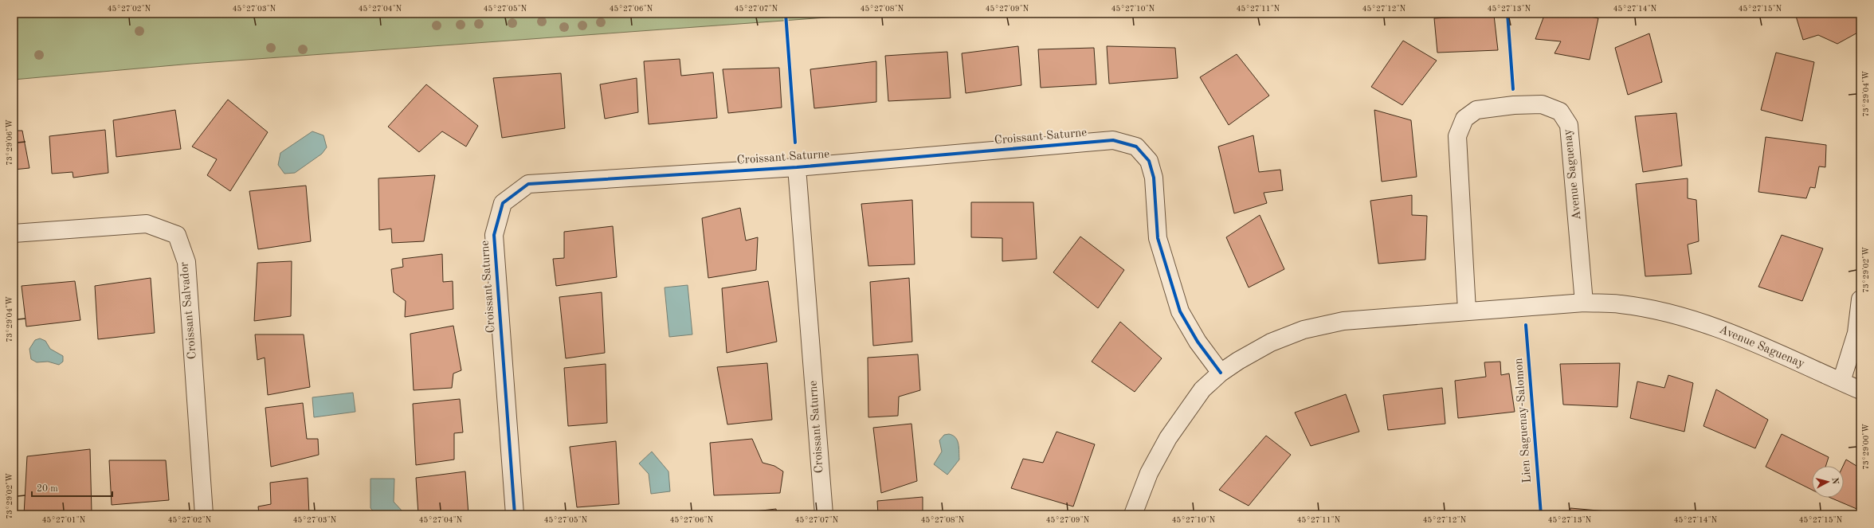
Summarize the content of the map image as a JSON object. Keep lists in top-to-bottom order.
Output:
{
  "streets": {
    "street": ["Croissant Saturne", "Avenue Saguenay", "Croissant Salvador"],
    "cycle path": ["Lien Saguenay-Salomon"]
  },
  "crossings": [
    ["Croissant Saturne", "Avenue Saguenay"]
  ],
  "scale_bar": "20 m",
  "north": "right",
  "coordinates": [
    "45°27'02\"N",
    "45°27'03\"N",
    "45°27'04\"N",
    "45°27'05\"N",
    "45°27'06\"N",
    "45°27'07\"N",
    "45°27'08\"N",
    "45°27'09\"N",
    "45°27'10\"N",
    "45°27'11\"N",
    "45°27'12\"N",
    "45°27'13\"N",
    "45°27'14\"N",
    "45°27'15\"N",
    "73°29'04\"W",
    "73°29'06\"W",
    "73°29'02\"W",
    "73°29'00\"W",
    "45°27'01\"N"
  ]
}
